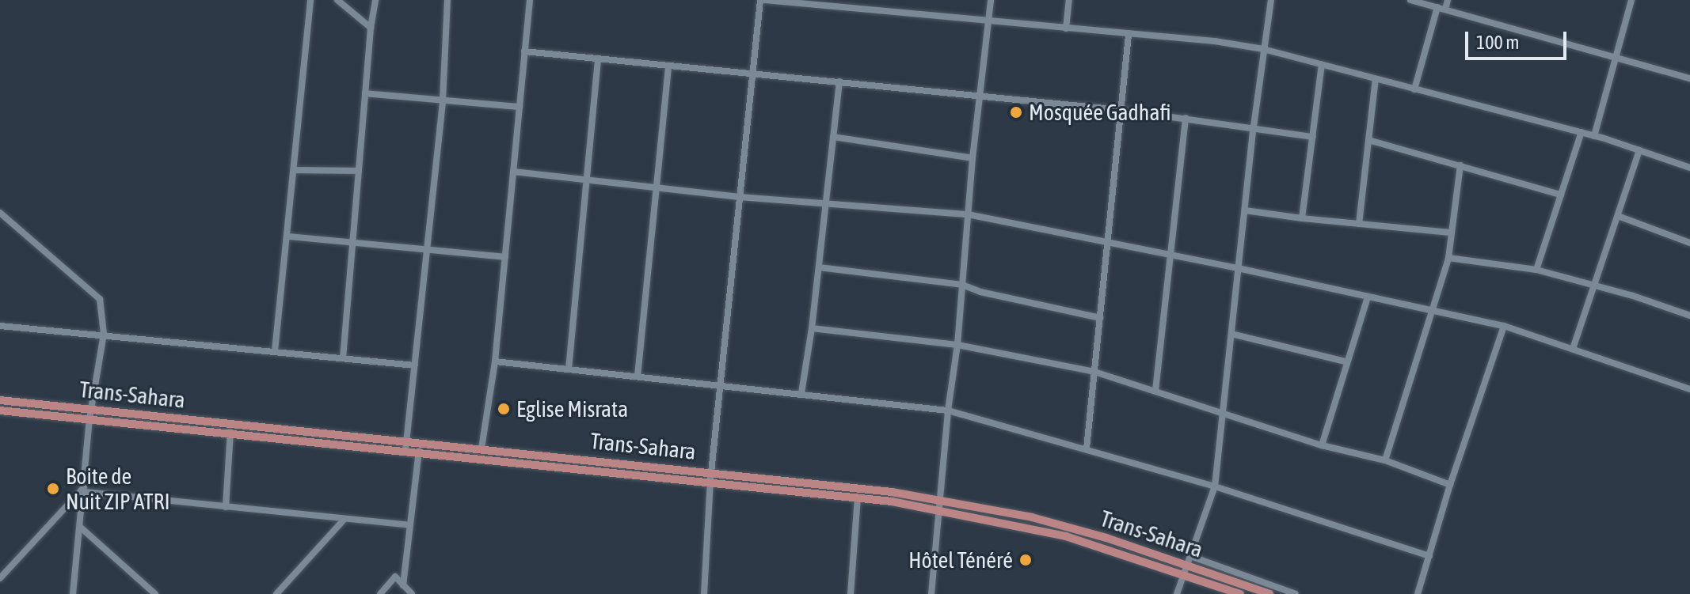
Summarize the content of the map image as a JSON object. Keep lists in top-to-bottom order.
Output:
{
  "streets": {
    "main road": ["Trans-Sahara"]
  },
  "places": [
    "Mosquée Gadhafi",
    "Eglise Misrata",
    "Boite de Nuit ZIP ATRI",
    "Hôtel Ténéré"
  ],
  "scale_bar": "100 m"
}
